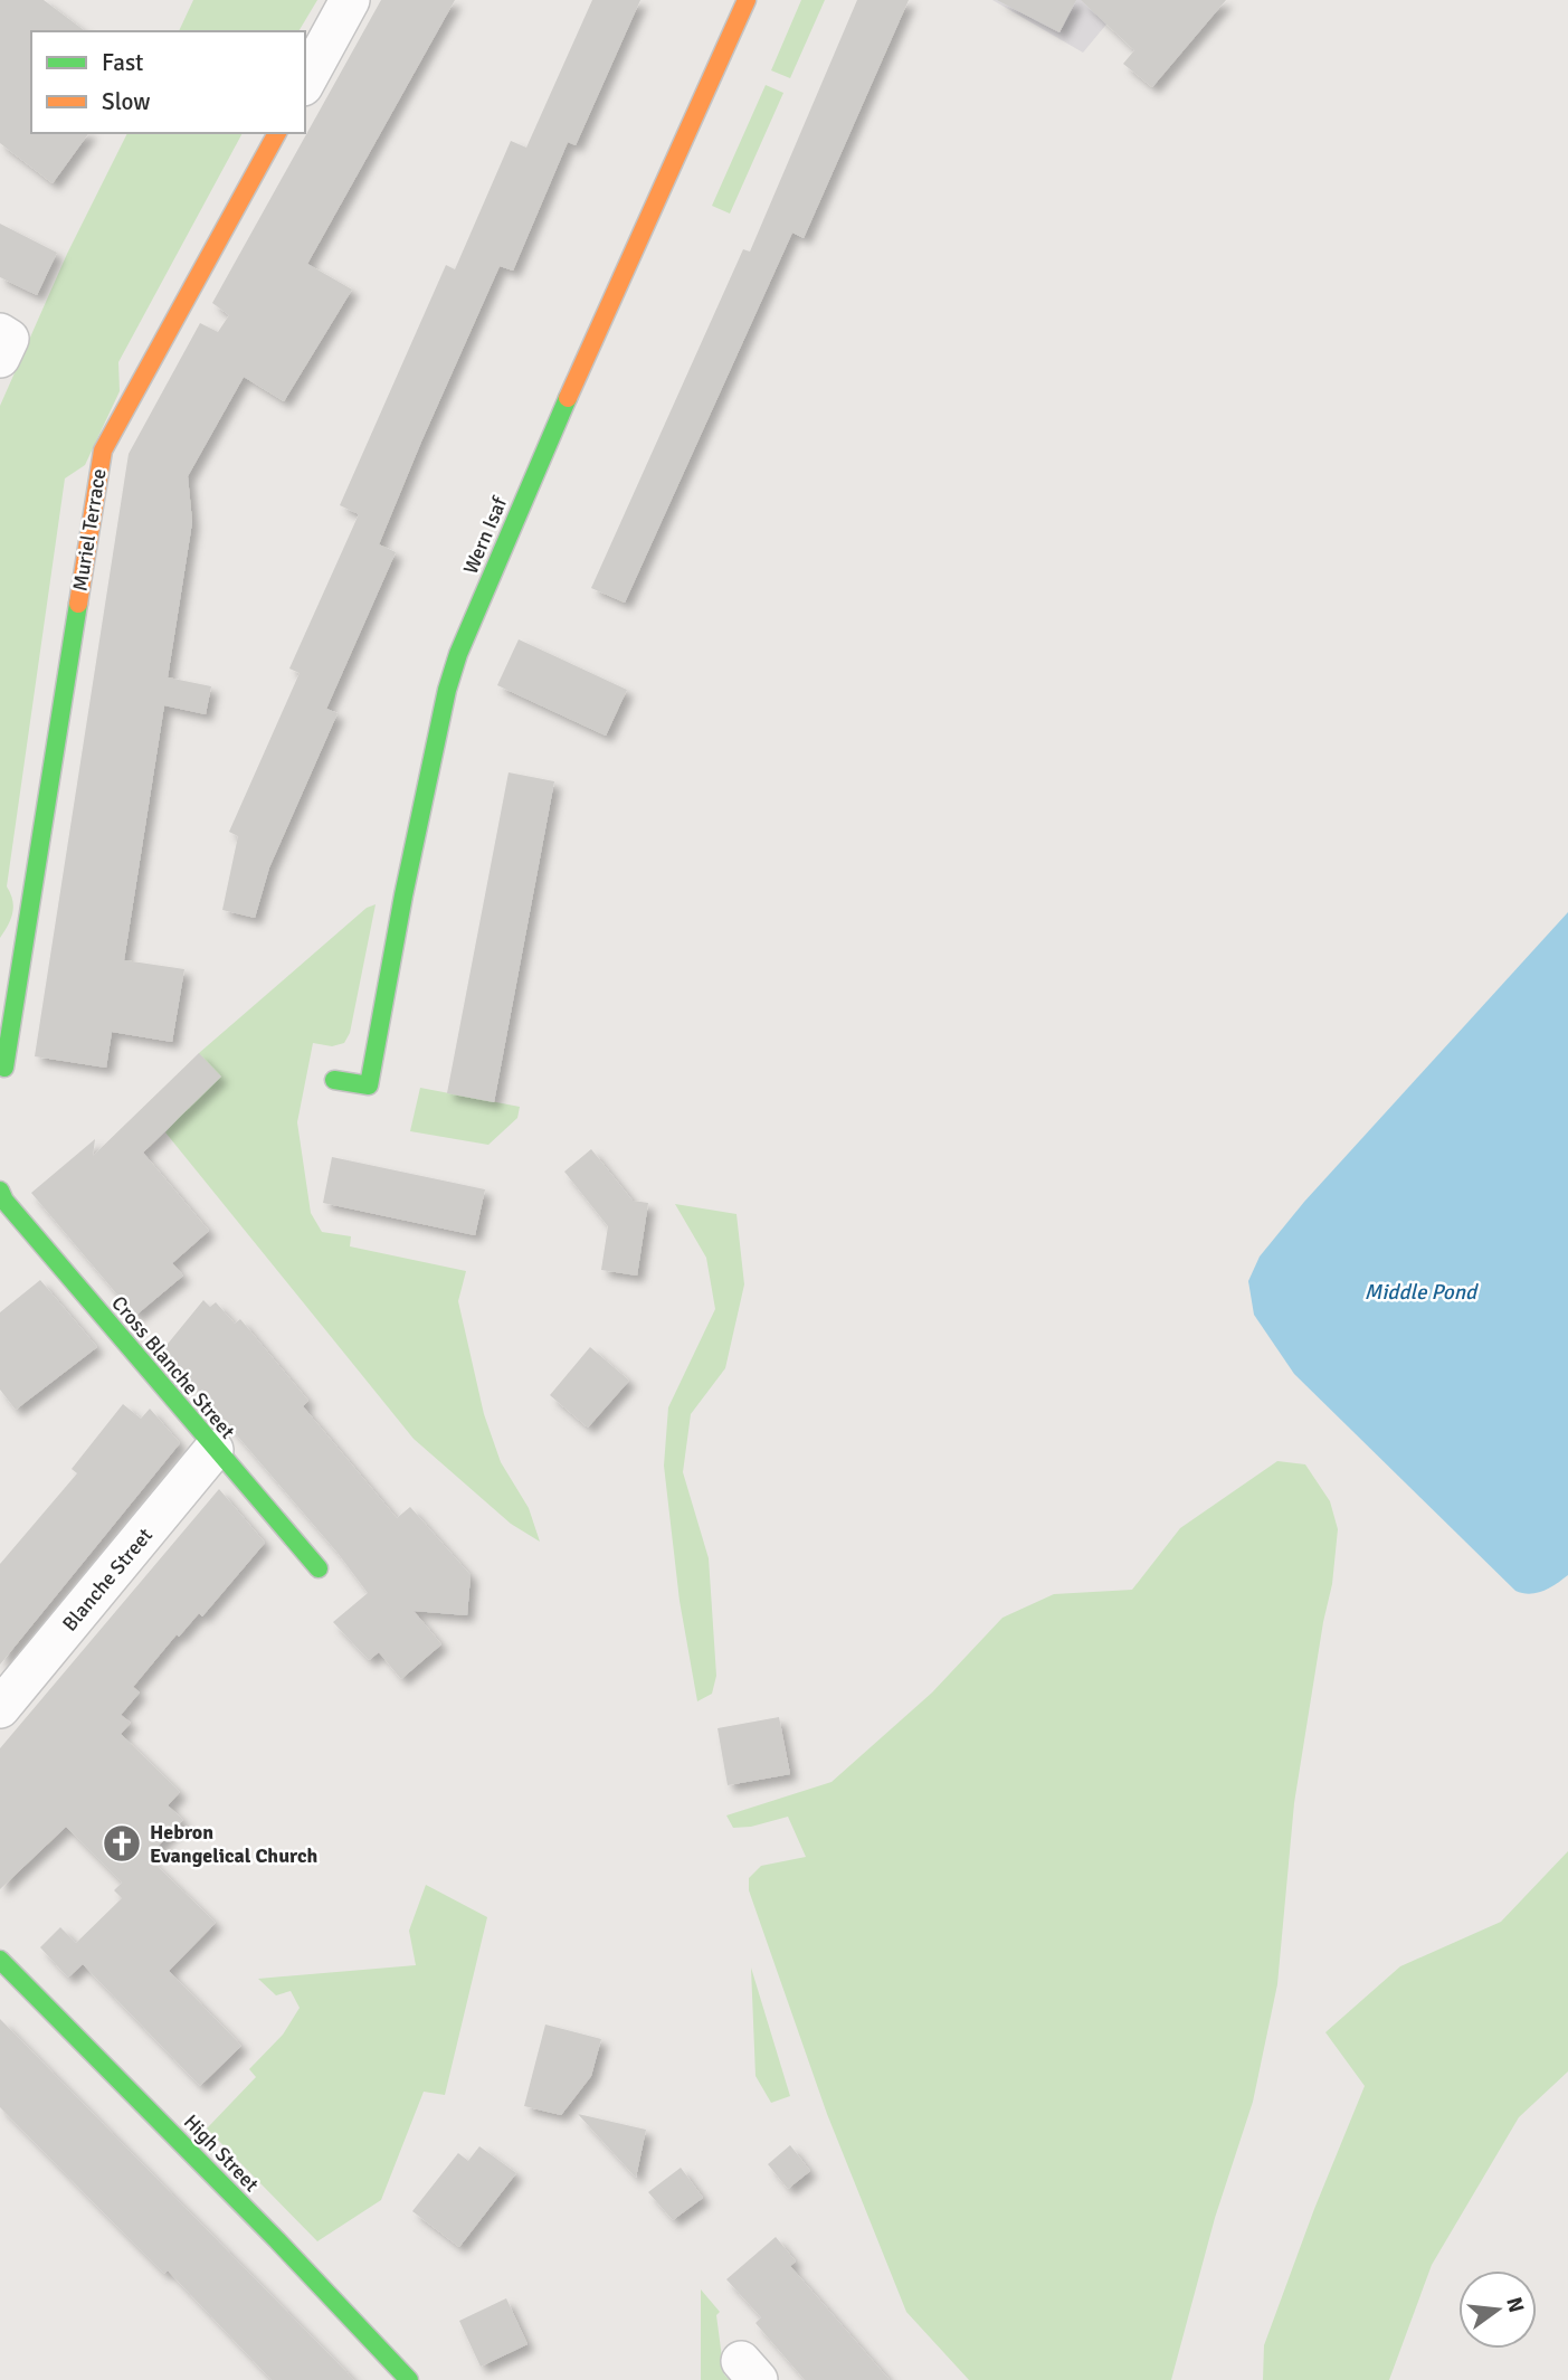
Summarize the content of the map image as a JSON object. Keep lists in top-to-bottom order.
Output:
{
  "streets": {
    "street": [
      "Muriel Terrace",
      "Wern Isaf",
      "Cross Blanche Street",
      "Blanche Street",
      "High Street"
    ]
  },
  "crossings": [
    ["Cross Blanche Street", "Blanche Street"]
  ],
  "water": ["Middle Pond"],
  "places": {
    "church": ["Hebron Evangelical Church"]
  },
  "legend": ["Fast", "Slow"],
  "north": "right"
}
